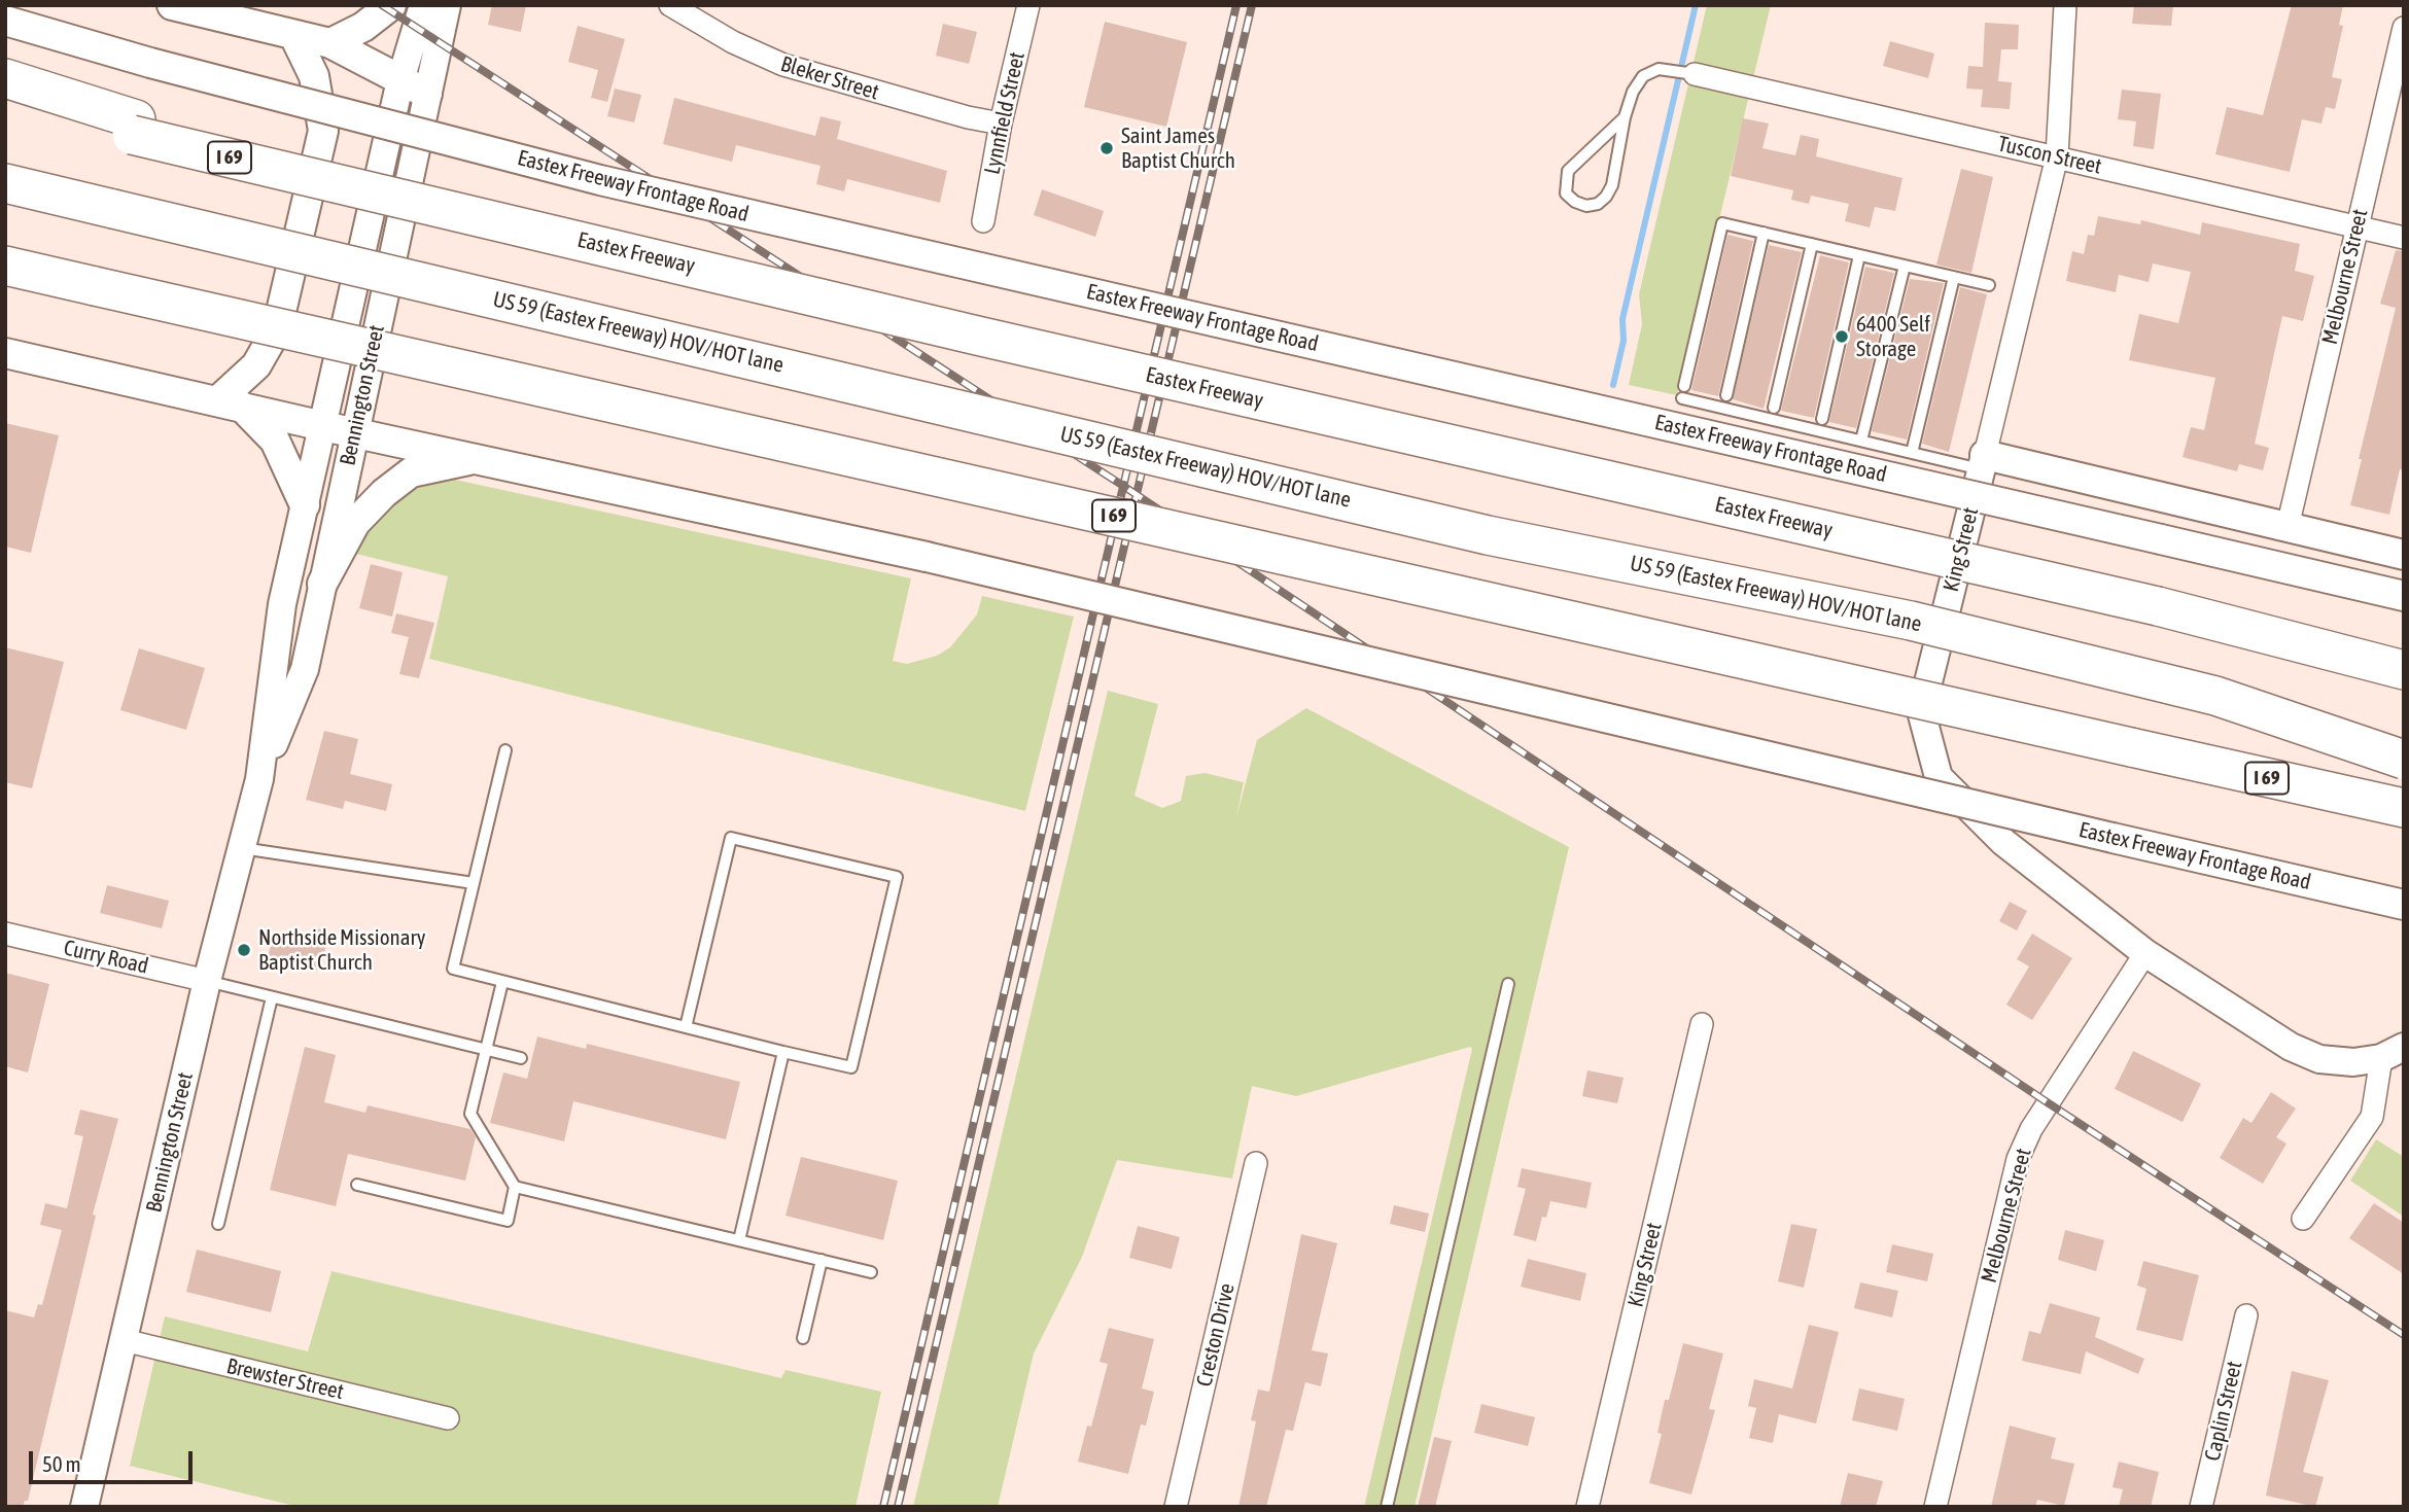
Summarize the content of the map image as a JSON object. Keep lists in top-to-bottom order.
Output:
{
  "streets": {
    "highway": ["I 69", "Eastex Freeway", "US 59 (Eastex Freeway) HOV/HOT lane"],
    "main road": ["Eastex Freeway Frontage Road"],
    "street": [
      "Bleker Street",
      "Lynnfield Street",
      "Tuscon Street",
      "Melbourne Street",
      "Bennington Street",
      "King Street",
      "Curry Road",
      "Creston Drive",
      "Brewster Street",
      "Caplin Street"
    ]
  },
  "crossings": [
    ["Bleker Street", "Lynnfield Street"],
    ["Tuscon Street", "Melbourne Street"],
    ["Tuscon Street", "King Street"],
    ["Eastex Freeway Frontage Road", "Bennington Street"],
    ["Melbourne Street", "King Street"],
    ["Bennington Street", "Curry Road"],
    ["Bennington Street", "Brewster Street"]
  ],
  "places": ["Saint James Baptist Church", "6400 Self Storage", "Northside Missionary Baptist Church"],
  "scale_bar": "50 m"
}
